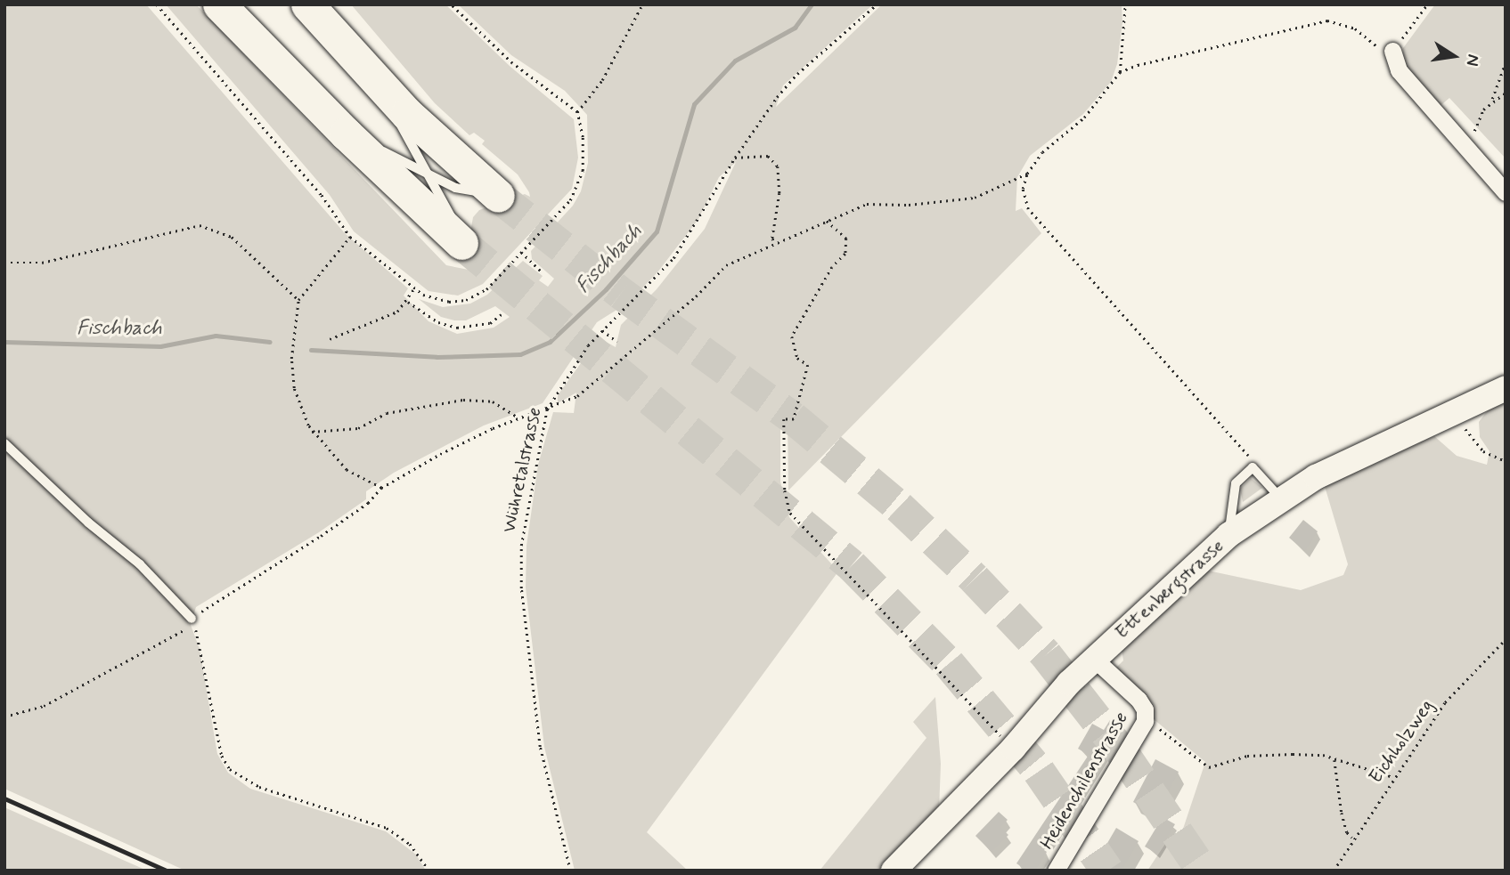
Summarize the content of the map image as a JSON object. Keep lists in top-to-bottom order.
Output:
{
  "streets": {
    "street": ["Ettenbergstrasse", "Heidenchilenstrasse"],
    "path": ["Wühretalstrasse", "Eichholzweg"]
  },
  "crossings": [
    ["Ettenbergstrasse", "Heidenchilenstrasse"]
  ],
  "water": ["Fischbach"],
  "north": "right"
}
